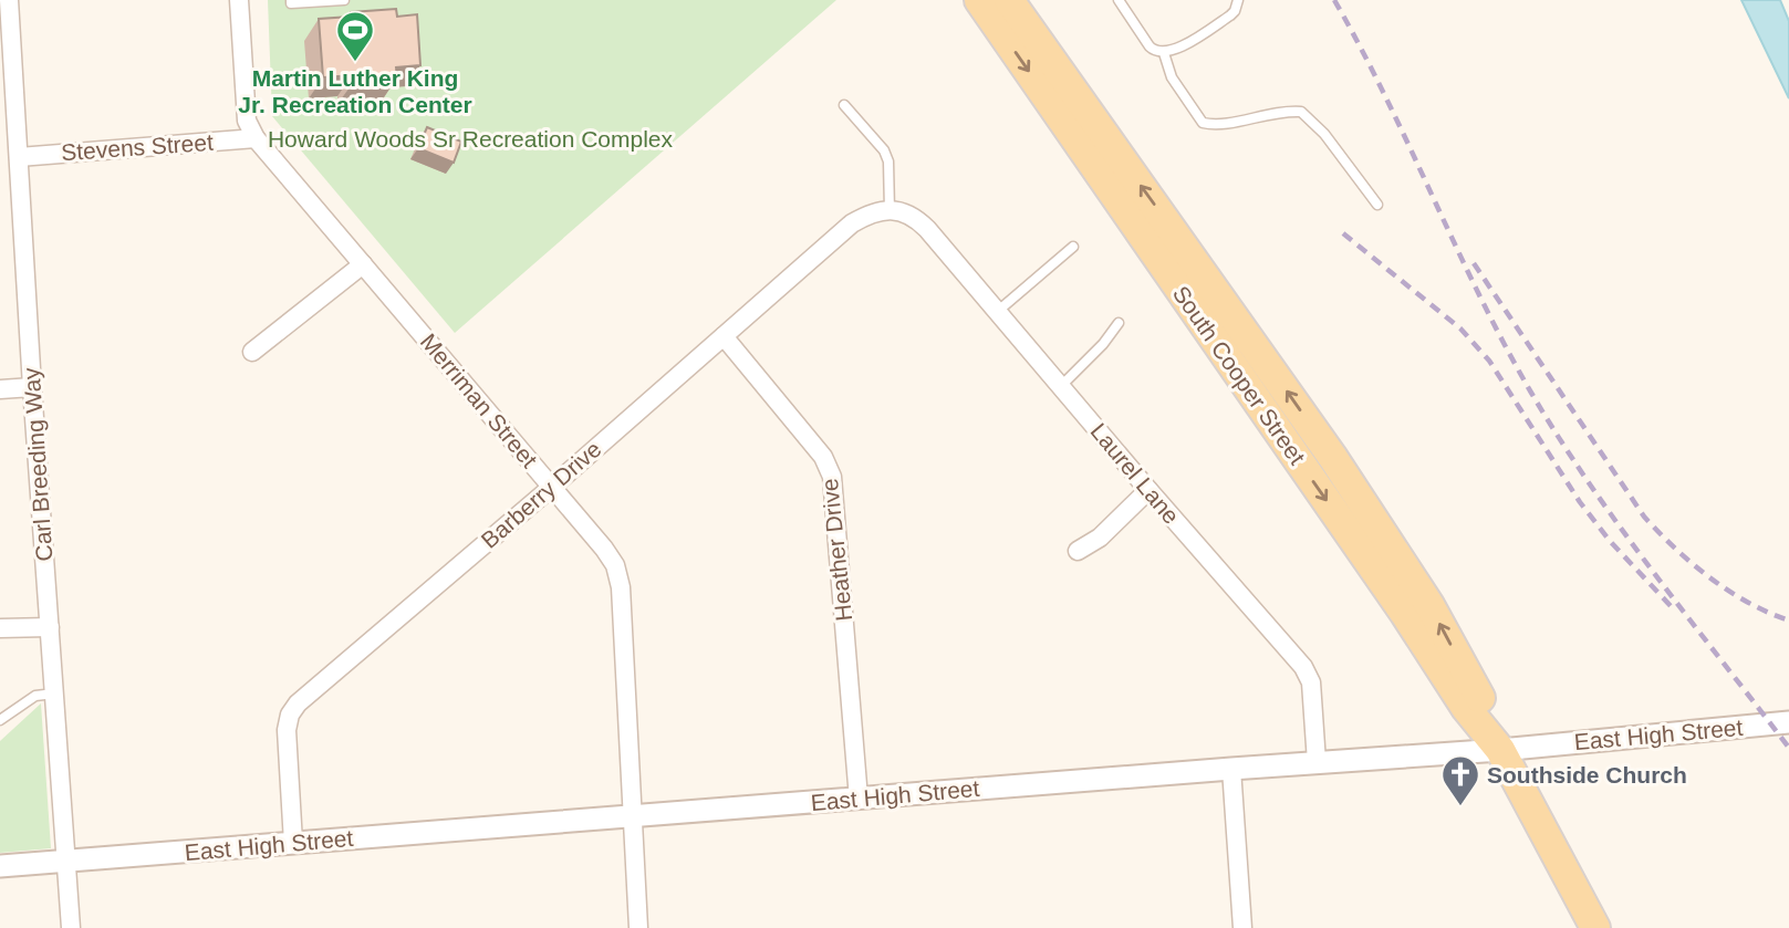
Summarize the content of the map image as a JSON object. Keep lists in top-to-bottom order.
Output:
{
  "streets": {
    "main road": ["South Cooper Street"],
    "street": [
      "Stevens Street",
      "Merriman Street",
      "Carl Breeding Way",
      "Laurel Lane",
      "Barberry Drive",
      "Heather Drive",
      "East High Street"
    ]
  },
  "crossings": [
    ["Stevens Street", "Merriman Street"],
    ["Stevens Street", "Carl Breeding Way"],
    ["South Cooper Street", "East High Street"],
    ["Merriman Street", "Barberry Drive"],
    ["Merriman Street", "East High Street"],
    ["Carl Breeding Way", "East High Street"],
    ["Laurel Lane", "Barberry Drive"],
    ["Laurel Lane", "East High Street"],
    ["Barberry Drive", "Heather Drive"],
    ["Barberry Drive", "East High Street"],
    ["Heather Drive", "East High Street"]
  ],
  "parks": ["Howard Woods Sr Recreation Complex"],
  "places": {
    "sports": ["Martin Luther King Jr. Recreation Center"],
    "church": ["Southside Church"]
  }
}
